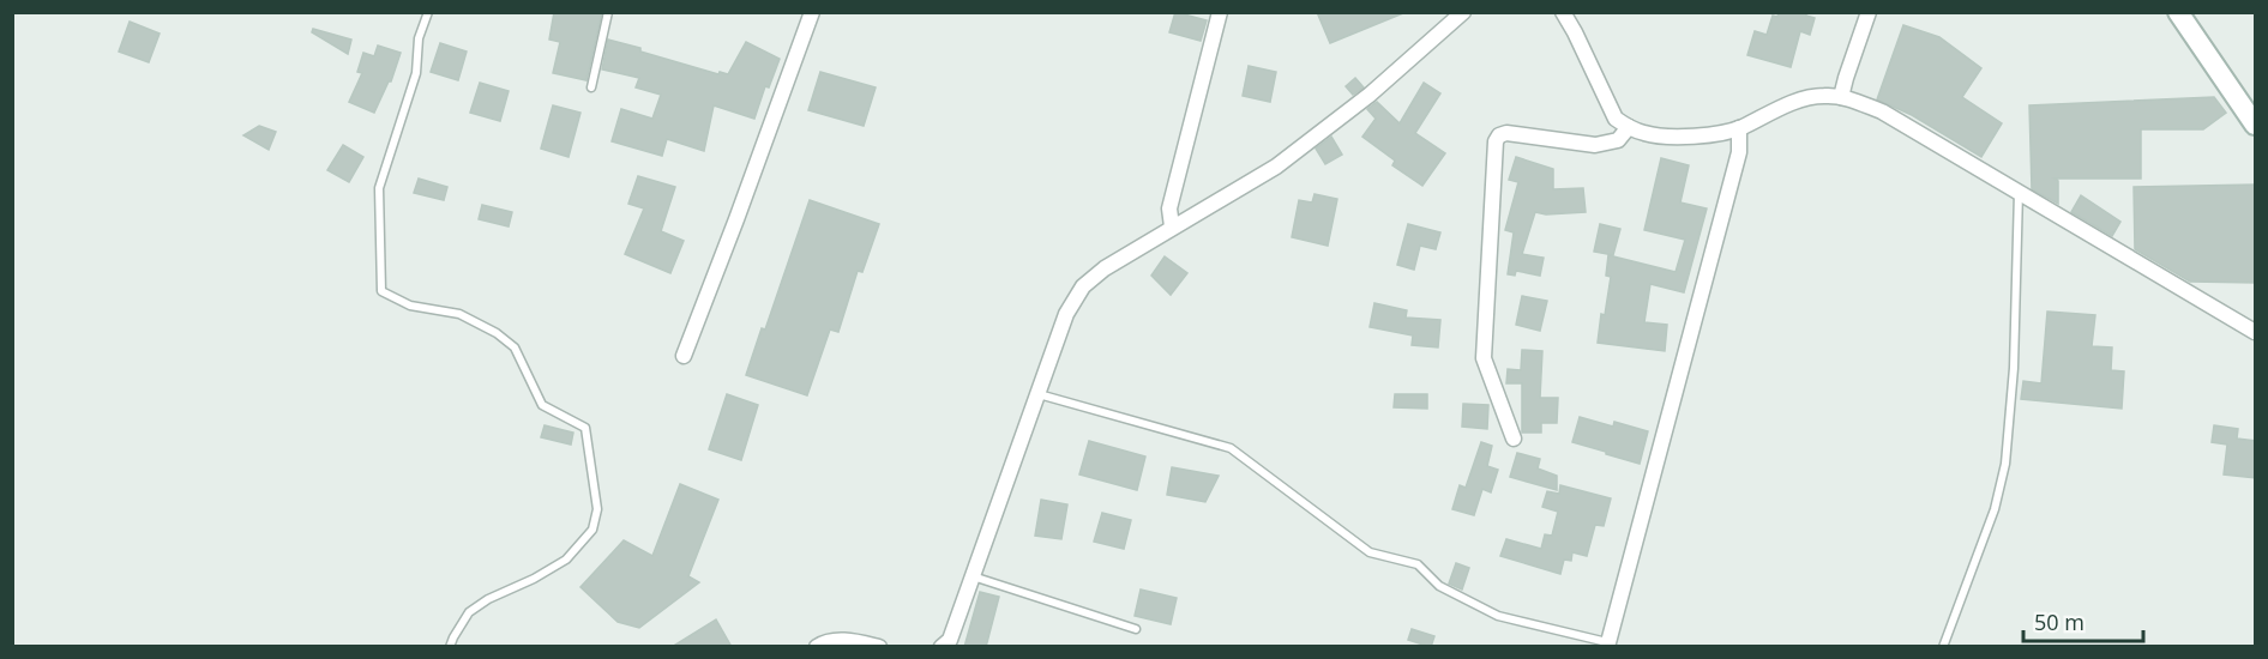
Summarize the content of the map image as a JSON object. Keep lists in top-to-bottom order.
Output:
{
  "scale_bar": "50 m"
}
